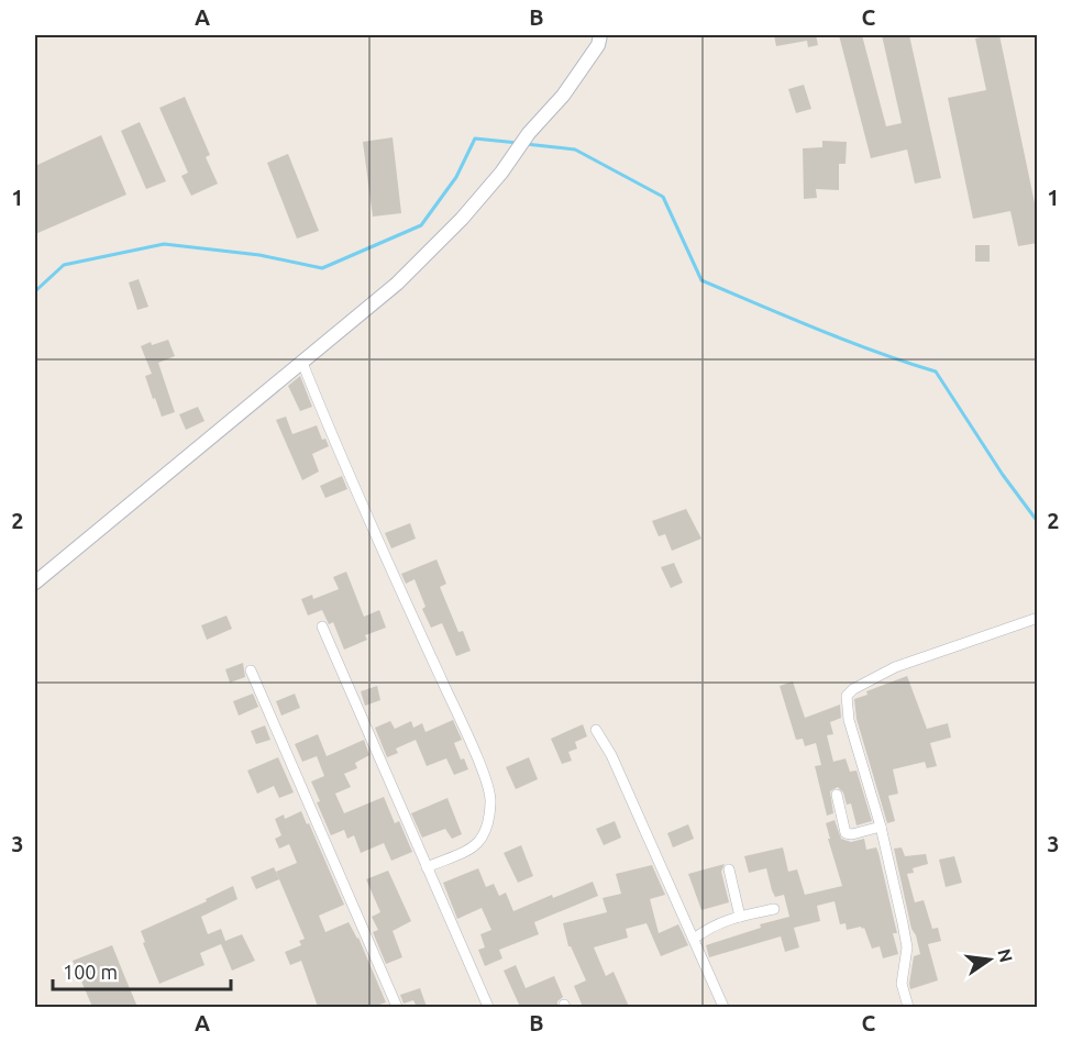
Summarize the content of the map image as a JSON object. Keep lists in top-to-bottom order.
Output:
{
  "scale_bar": "100 m",
  "north": "right",
  "grid": {
    "columns": ["A", "B", "C"],
    "rows": ["1", "2", "3"]
  }
}
